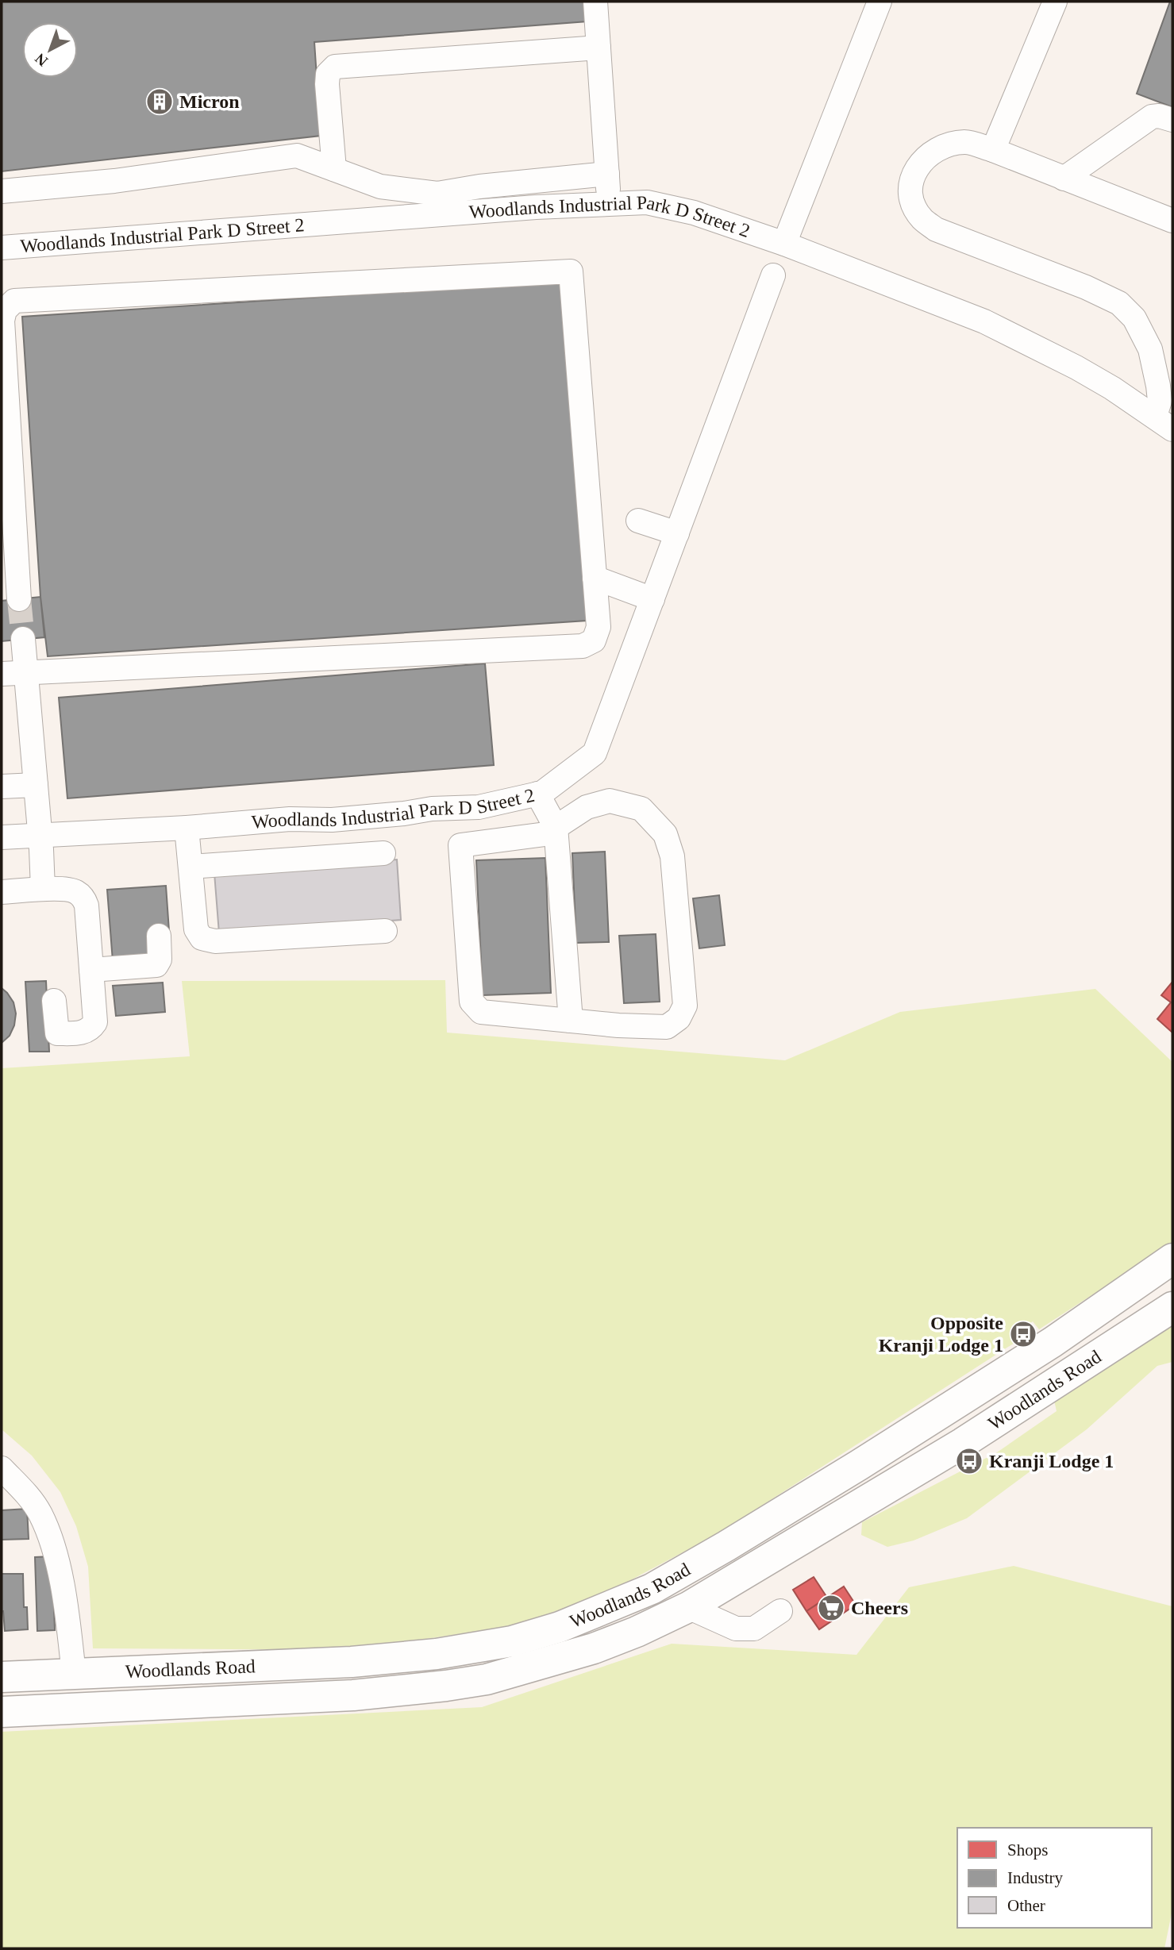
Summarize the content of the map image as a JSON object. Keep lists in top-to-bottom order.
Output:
{
  "streets": {
    "main road": ["Woodlands Road"],
    "street": ["Woodlands Industrial Park D Street 2"]
  },
  "places": {
    "building": ["Micron"],
    "bus stop": ["Opposite Kranji Lodge 1", "Kranji Lodge 1"],
    "supermarket": ["Cheers"]
  },
  "legend": ["Shops", "Industry", "Other"],
  "north": "bottom left"
}
